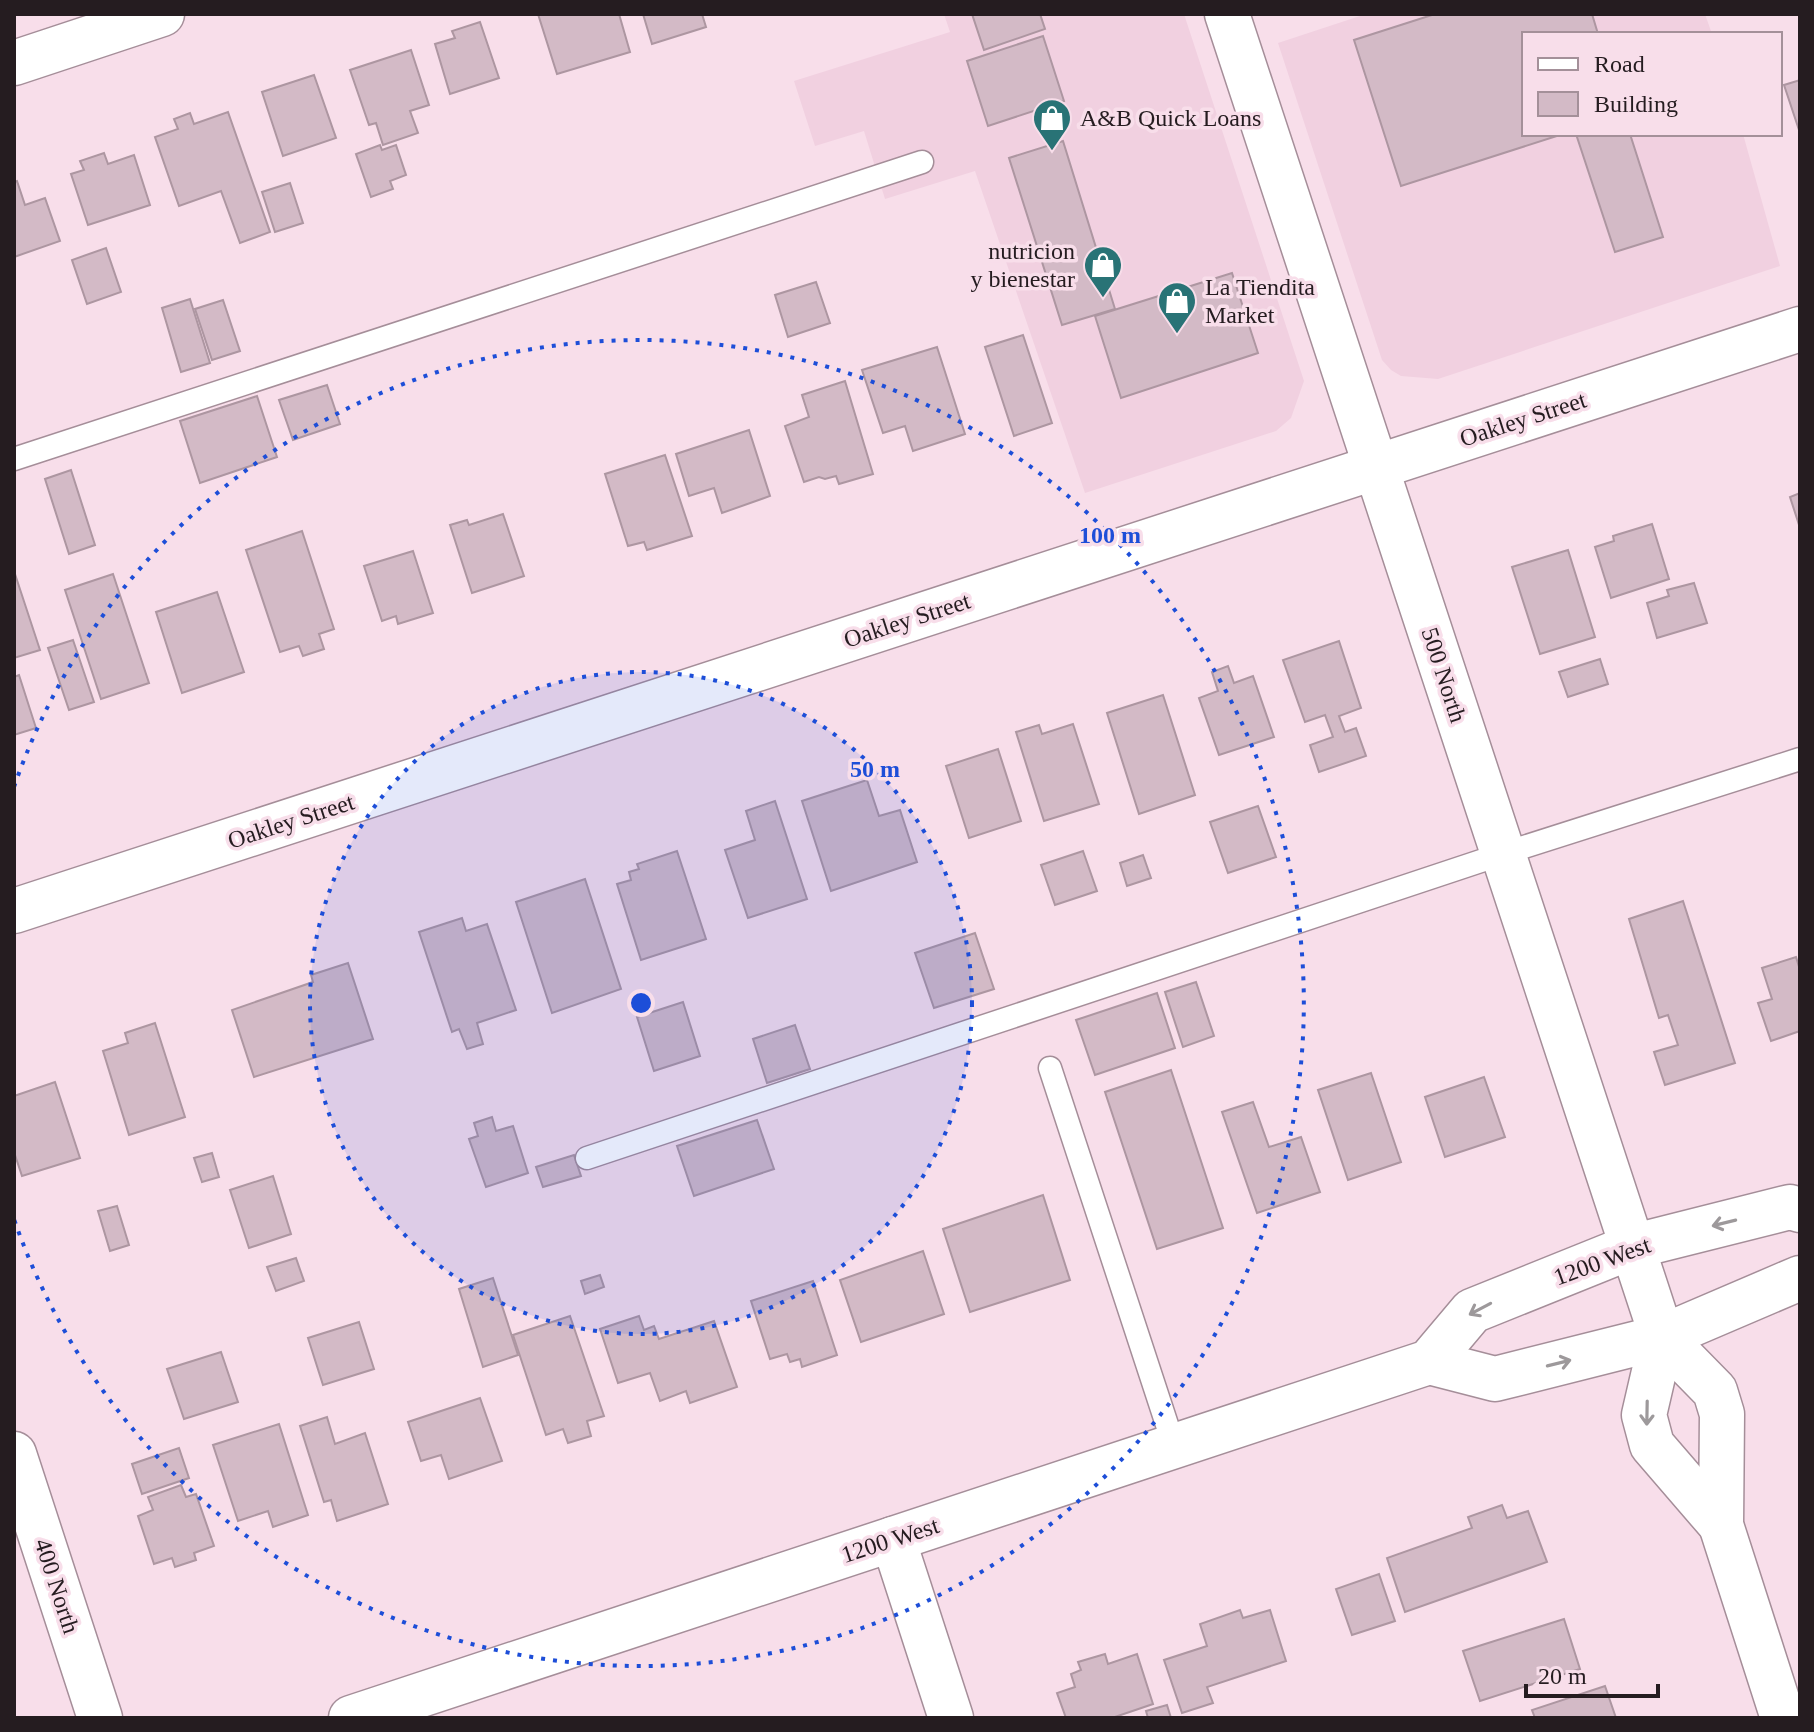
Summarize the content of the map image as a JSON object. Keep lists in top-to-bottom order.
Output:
{
  "streets": {
    "street": [
      "Oakley Street",
      "500 North",
      "1200 West",
      "400 North"
    ]
  },
  "crossings": [
    ["Oakley Street", "500 North"],
    ["500 North", "1200 West"]
  ],
  "places": {
    "shop": ["A&B Quick Loans", "nutricion y bienestar", "La Tiendita Market"]
  },
  "legend": ["Road", "Building"],
  "scale_bar": "20 m",
  "rings": ["100 m", "50 m"]
}
